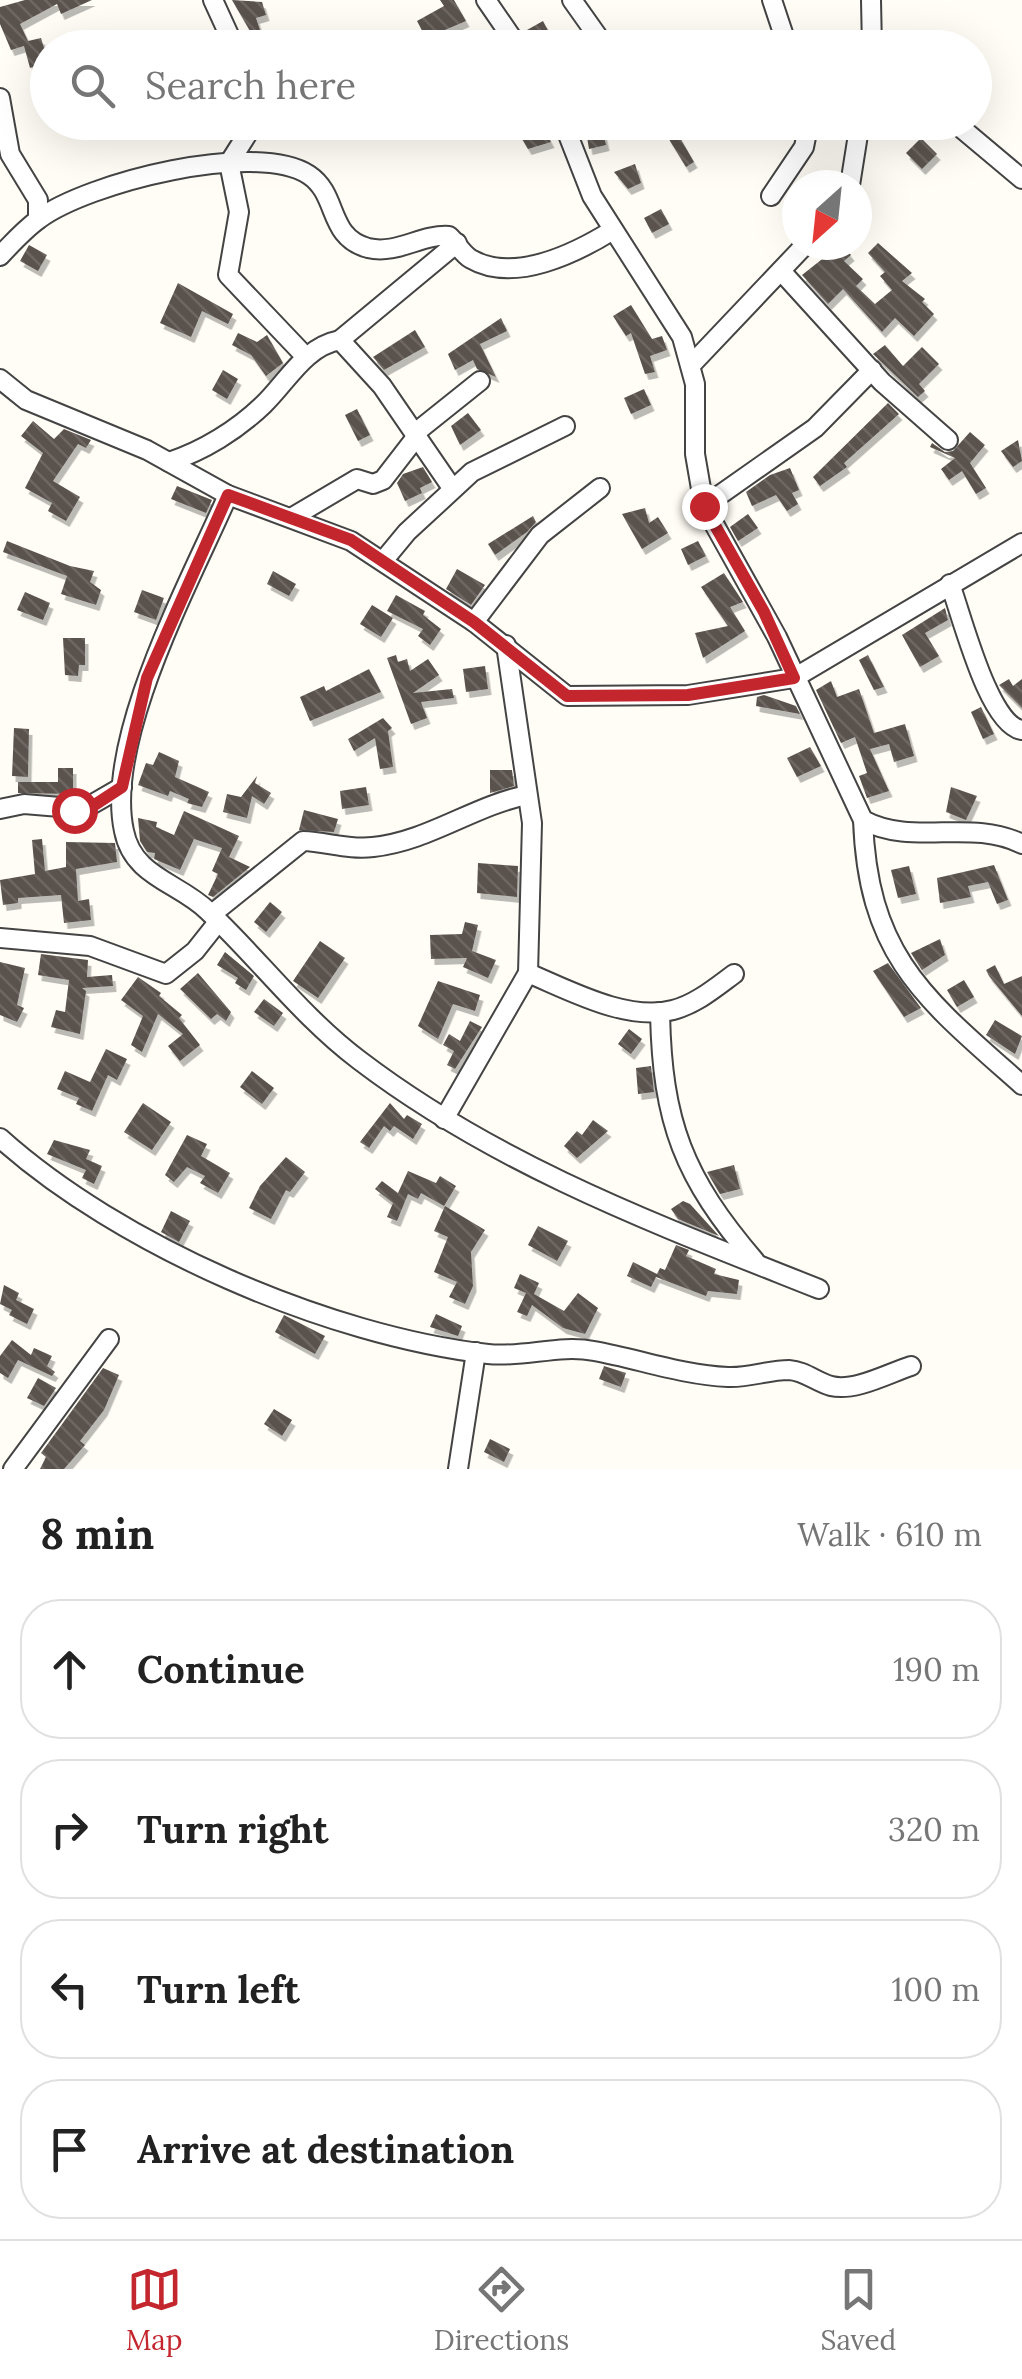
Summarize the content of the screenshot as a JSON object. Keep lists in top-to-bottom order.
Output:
{
  "north": "bottom left",
  "page": {
    "search": "Search here",
    "heading": ["8 min", "Walk · 610 m"],
    "list": [
      ["Continue", "190 m"],
      ["Turn right", "320 m"],
      ["Turn left", "100 m"],
      "Arrive at destination"
    ],
    "nav": ["Map", "Directions", "Saved"]
  }
}
